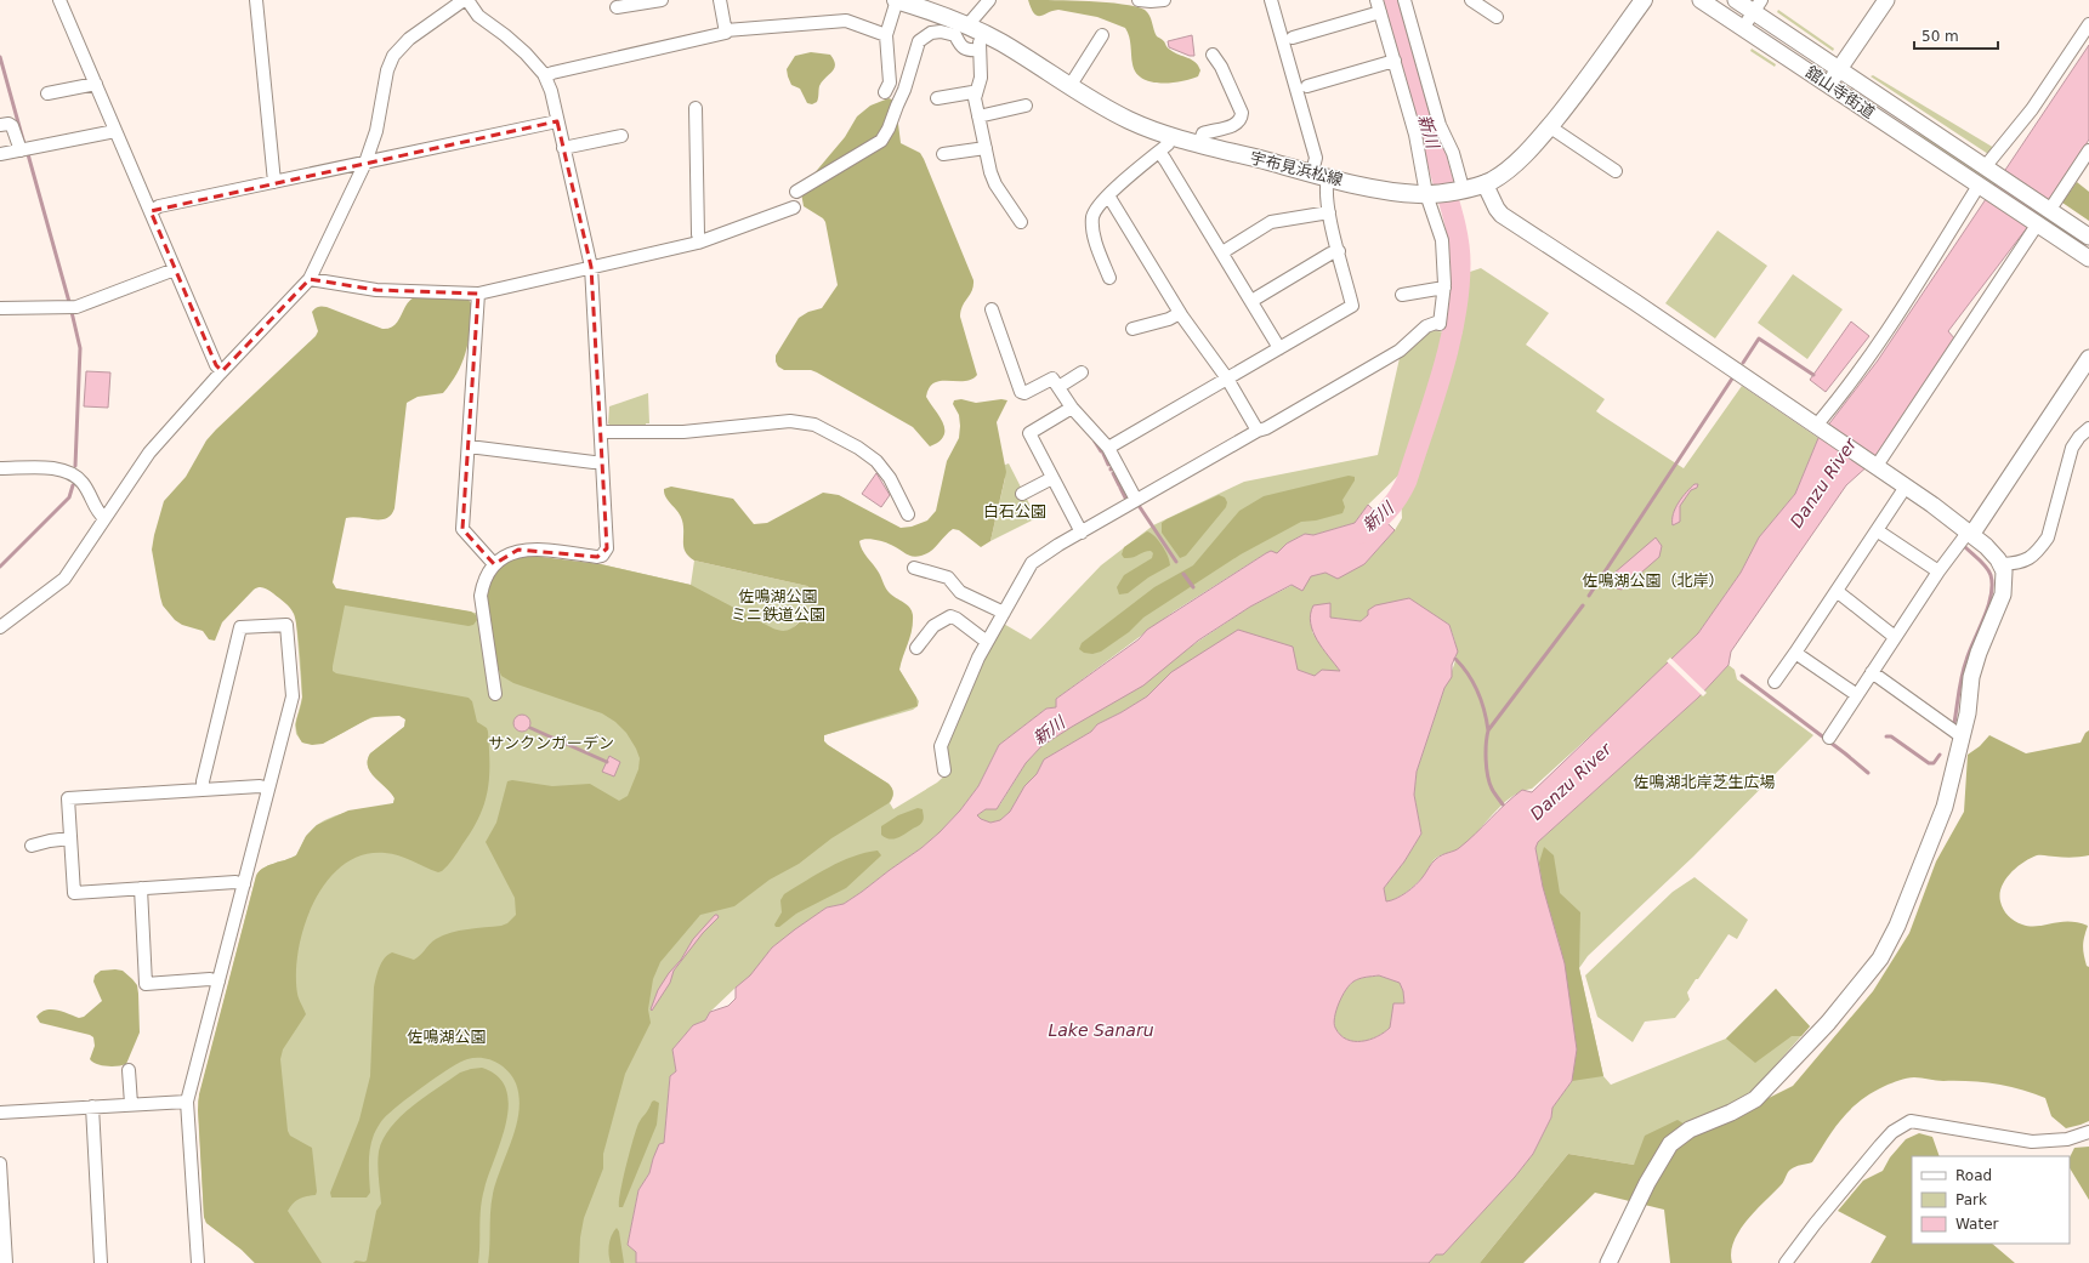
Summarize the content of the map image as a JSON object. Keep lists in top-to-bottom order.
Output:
{
  "streets": {
    "main road": ["宇布見浜松線"],
    "street": ["舘山寺街道"]
  },
  "water": ["新川", "Danzu River", "Lake Sanaru"],
  "parks": [
    "白石公園",
    "佐鳴湖公園（北岸）",
    "佐鳴湖公園 ミニ鉄道公園",
    "サンクンガーデン",
    "佐鳴湖北岸芝生広場",
    "佐鳴湖公園"
  ],
  "legend": ["Road", "Park", "Water"],
  "scale_bar": "50 m"
}
